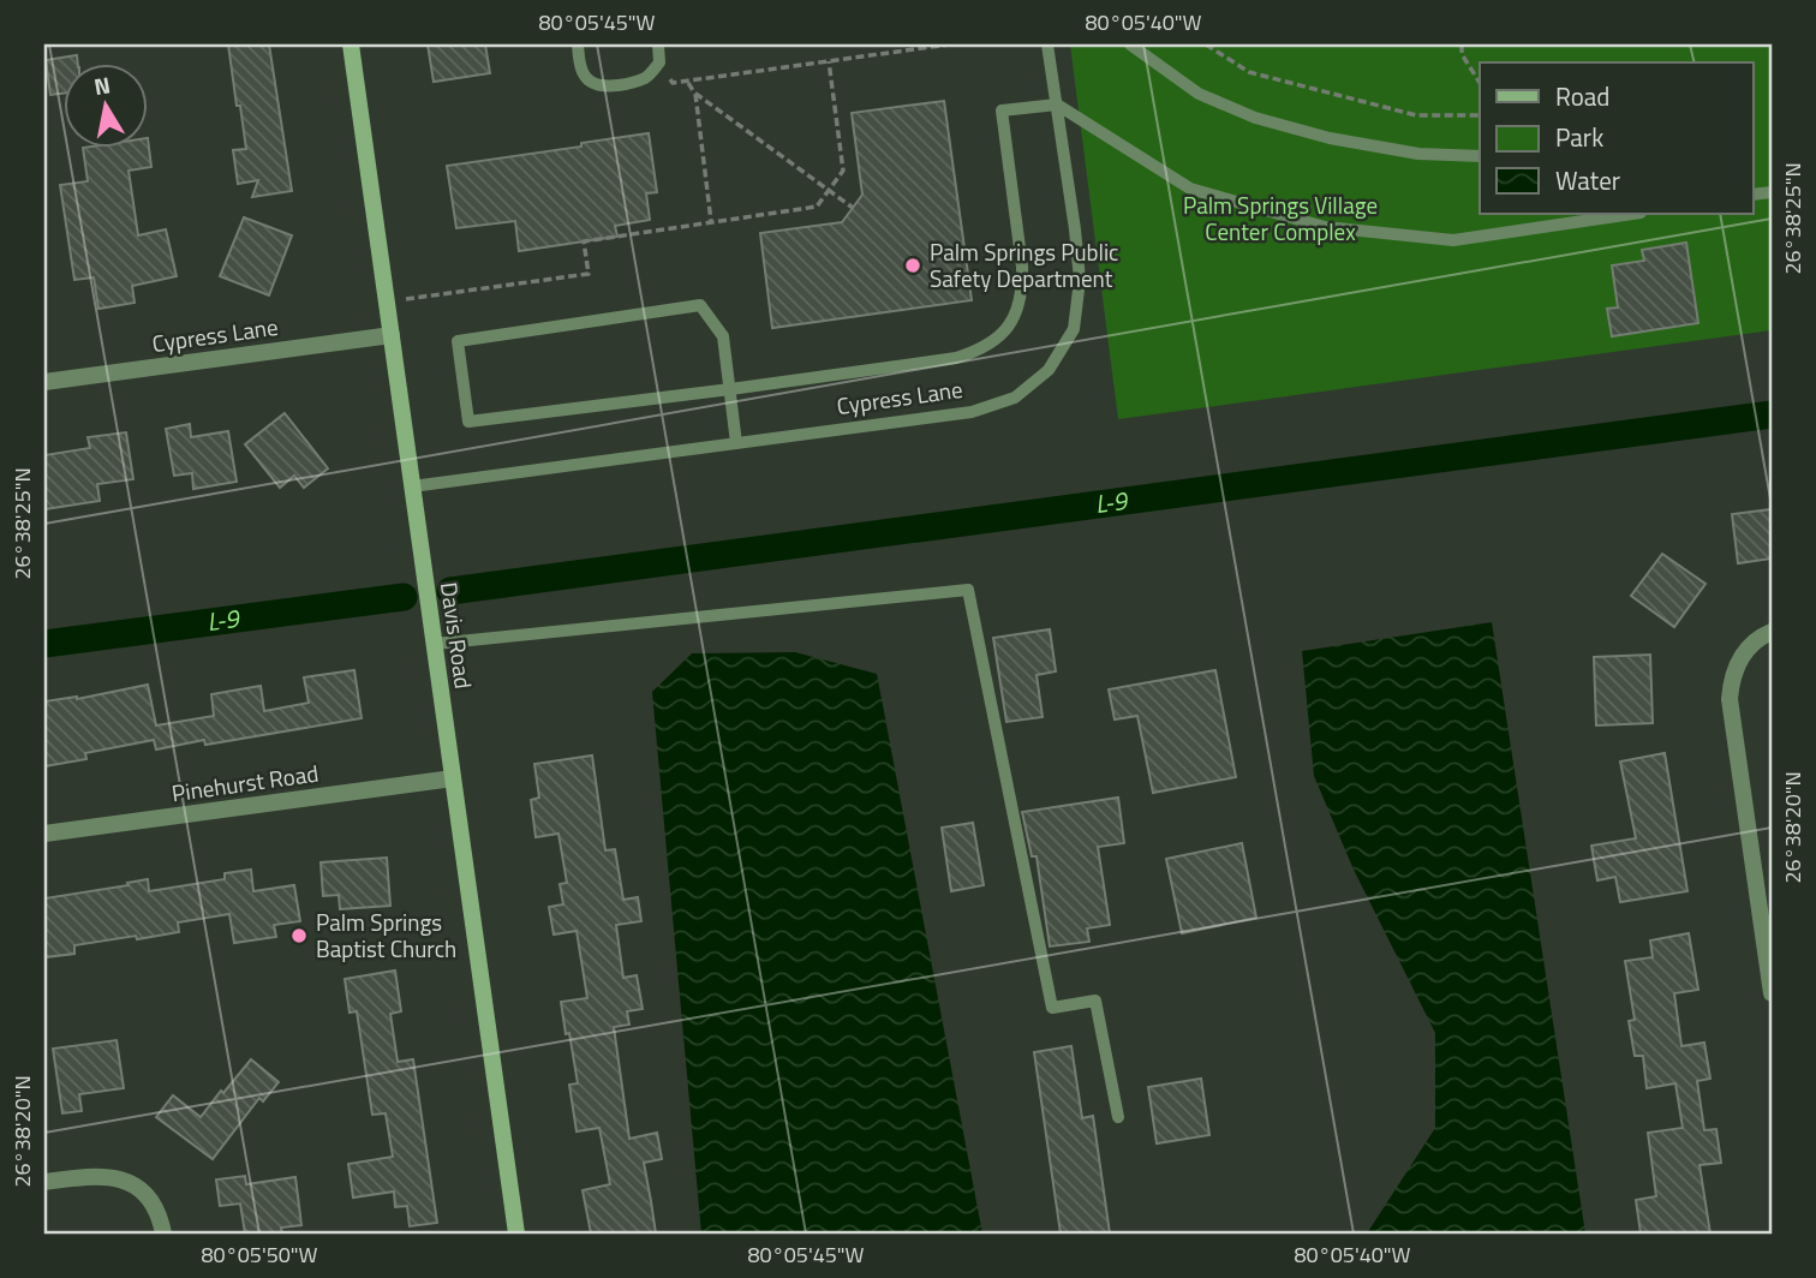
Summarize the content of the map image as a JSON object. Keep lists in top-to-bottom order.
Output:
{
  "streets": {
    "street": ["Cypress Lane", "Davis Road", "Pinehurst Road"]
  },
  "crossings": [
    ["Cypress Lane", "Davis Road"],
    ["Davis Road", "Pinehurst Road"]
  ],
  "water": ["L-9"],
  "parks": ["Palm Springs Village Center Complex"],
  "places": ["Palm Springs Public Safety Department", "Palm Springs Baptist Church"],
  "legend": ["Road", "Park", "Water"],
  "north": "top",
  "coordinates": [
    "80°05'45\"W",
    "80°05'40\"W",
    "26°38'25\"N",
    "26°38'20\"N",
    "80°05'50\"W"
  ]
}
